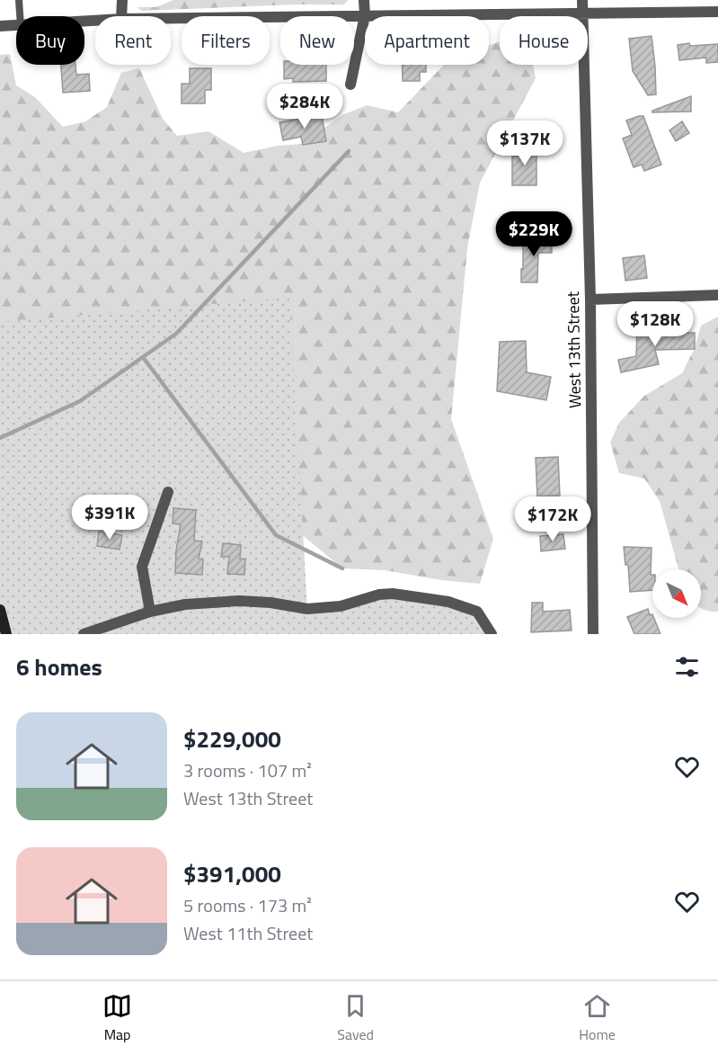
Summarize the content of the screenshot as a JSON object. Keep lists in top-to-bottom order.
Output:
{
  "streets": {
    "street": ["West 13th Street"]
  },
  "north": "bottom right",
  "page": {
    "chip": [
      "Buy",
      "Rent",
      "Filters",
      "New",
      "Apartment",
      "House"
    ],
    "price": [
      "$284K",
      "$137K",
      "$229K",
      "$128K",
      "$391K",
      "$172K"
    ],
    "heading": "6 homes",
    "list": [
      {
        "name": "$229,000",
        "note": "3 rooms · 107 m² · West 13th Street"
      },
      {
        "name": "$391,000",
        "note": "5 rooms · 173 m² · West 11th Street"
      }
    ],
    "tabs": ["Map", "Saved", "Home"]
  }
}
